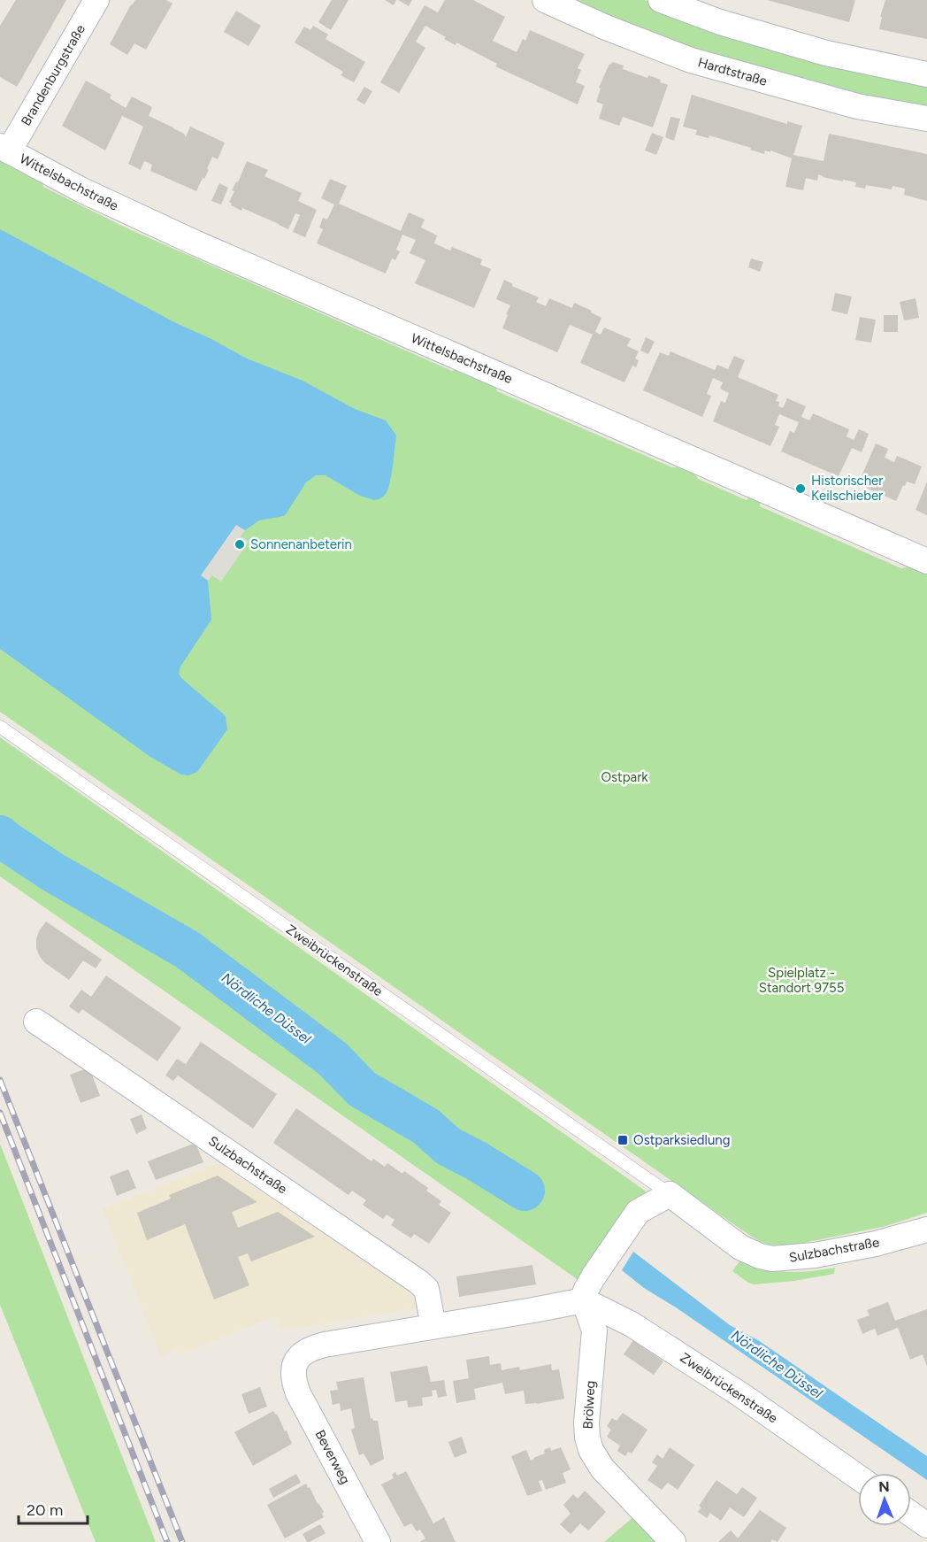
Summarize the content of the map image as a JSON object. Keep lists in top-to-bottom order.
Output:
{
  "streets": {
    "street": [
      "Hardtstraße",
      "Brandenburgstraße",
      "Wittelsbachstraße",
      "Zweibrückenstraße",
      "Sulzbachstraße",
      "Brölweg",
      "Beverweg"
    ]
  },
  "crossings": [
    ["Brandenburgstraße", "Wittelsbachstraße"],
    ["Zweibrückenstraße", "Sulzbachstraße"],
    ["Zweibrückenstraße", "Brölweg"],
    ["Sulzbachstraße", "Beverweg"]
  ],
  "water": ["Nördliche Düssel"],
  "parks": ["Ostpark", "Spielplatz - Standort 9755"],
  "places": {
    "other": ["Historischer Keilschieber", "Sonnenanbeterin"],
    "transit": ["Ostparksiedlung"]
  },
  "scale_bar": "20 m",
  "north": "top"
}
